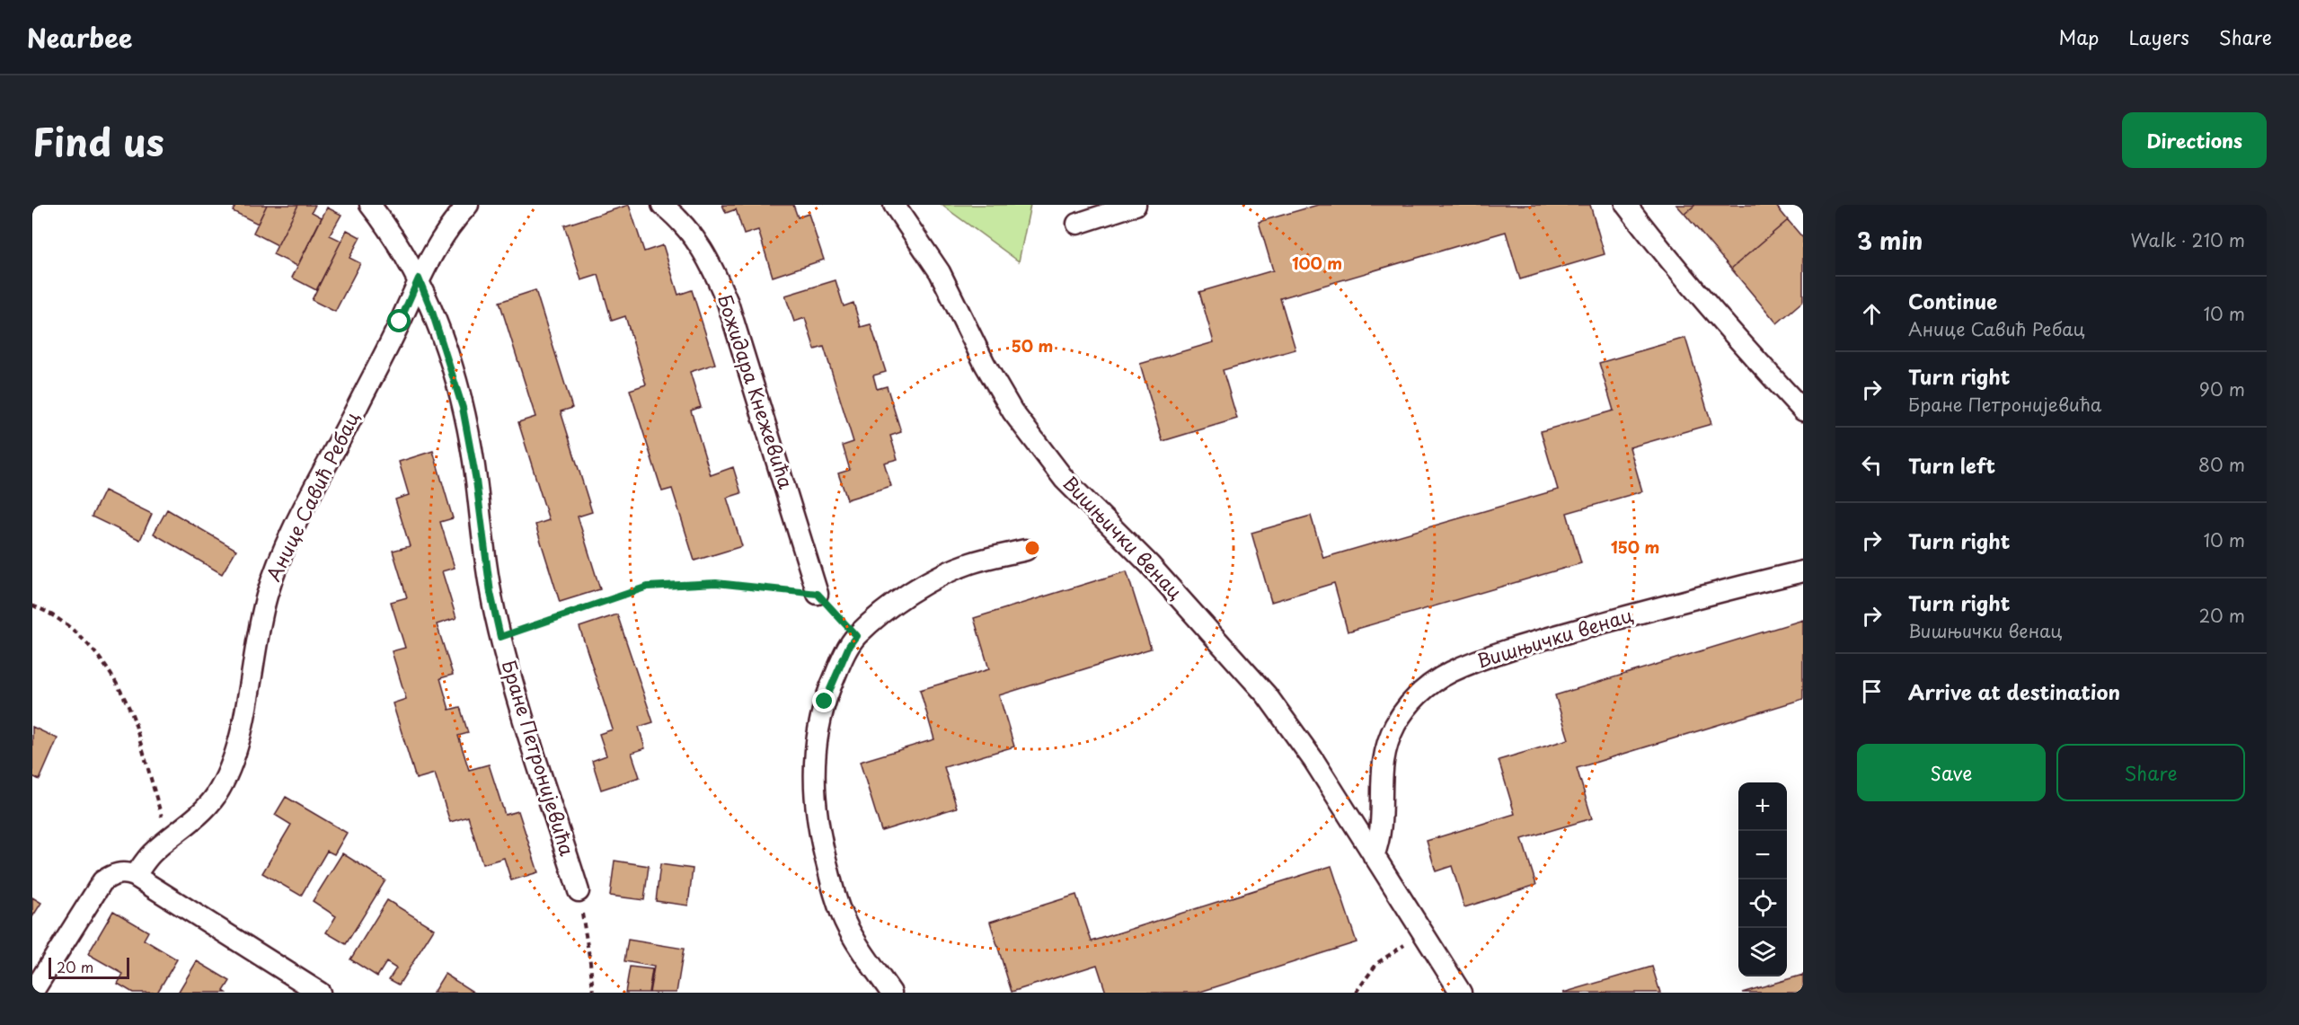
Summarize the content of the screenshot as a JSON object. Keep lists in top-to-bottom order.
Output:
{
  "streets": {
    "street": [
      "Божидара Кнежевића",
      "Анице Савић Ребац",
      "Вишњички венац",
      "Бране Петронијевића"
    ]
  },
  "crossings": [
    ["Анице Савић Ребац", "Бране Петронијевића"]
  ],
  "scale_bar": "20 m",
  "page": {
    "header": "Nearbee",
    "nav": ["Map", "Layers", "Share"],
    "title": "Find us",
    "buttons": [
      "Directions",
      ["Save", "Share"]
    ],
    "heading": ["3 min", "Walk · 210 m"],
    "list": [
      ["Continue", "Анице Савић Ребац", "10 m"],
      ["Turn right", "Бране Петронијевића", "90 m"],
      ["Turn left", "80 m"],
      ["Turn right", "10 m"],
      ["Turn right", "Вишњички венац", "20 m"],
      "Arrive at destination"
    ],
    "map_buttons": ["+", "−"],
    "scale": "20 m"
  },
  "rings": ["100 m", "50 m", "150 m"]
}
